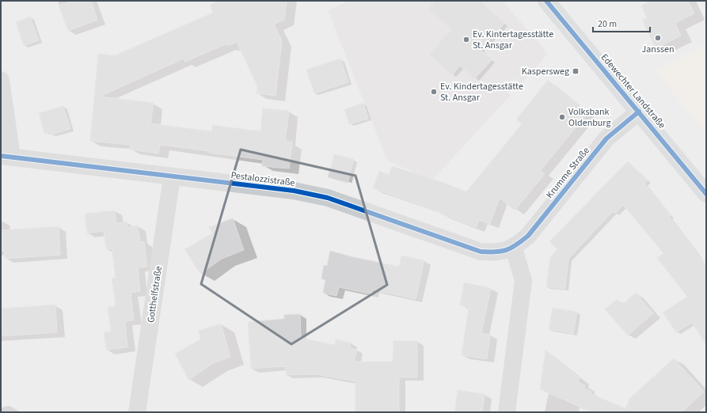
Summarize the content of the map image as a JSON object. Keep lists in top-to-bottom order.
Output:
{
  "streets": {
    "main road": ["Edewechter Landstraße"],
    "street": ["Krumme Straße", "Pestalozzistraße", "Gotthelfstraße"]
  },
  "crossings": [
    ["Edewechter Landstraße", "Krumme Straße"],
    ["Krumme Straße", "Pestalozzistraße"],
    ["Pestalozzistraße", "Gotthelfstraße"]
  ],
  "places": {
    "other": [
      "Janssen",
      "Ev. Kintertagesstätte St. Ansgar",
      "Ev. Kindertagesstätte St. Ansgar",
      "Volksbank Oldenburg"
    ],
    "transit": ["Kaspersweg"]
  },
  "scale_bar": "20 m"
}
